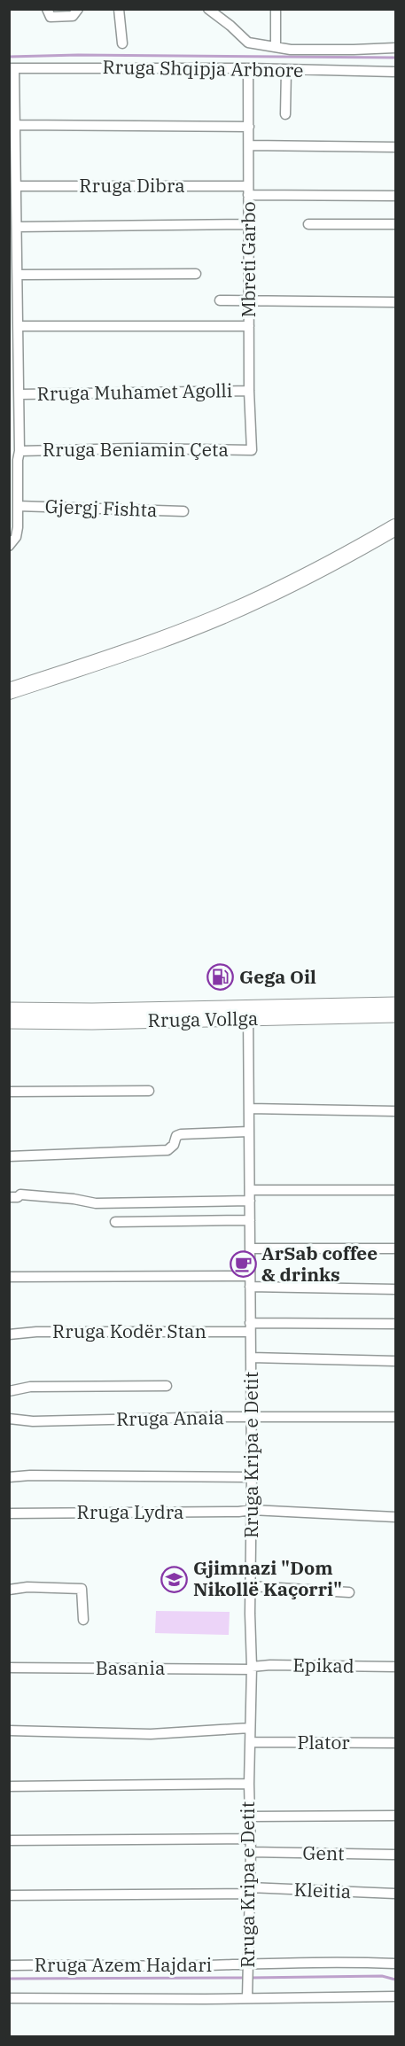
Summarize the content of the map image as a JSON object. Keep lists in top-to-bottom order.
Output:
{
  "streets": {
    "main road": ["Rruga Vollga"],
    "street": [
      "Rruga Shqipja Arbnore",
      "Rruga Dibra",
      "Mbreti Garbo",
      "Rruga Muhamet Agolli",
      "Rruga Beniamin Çeta",
      "Gjergj Fishta",
      "Rruga Kodër Stan",
      "Rruga Anaia",
      "Rruga Kripa e Detit",
      "Rruga Lydra",
      "Epikad",
      "Basania",
      "Plator",
      "Gent",
      "Kleitia",
      "Rruga Azem Hajdari"
    ]
  },
  "crossings": [
    ["Rruga Shqipja Arbnore", "Mbreti Garbo"],
    ["Rruga Dibra", "Mbreti Garbo"],
    ["Mbreti Garbo", "Rruga Muhamet Agolli"],
    ["Mbreti Garbo", "Rruga Beniamin Çeta"],
    ["Rruga Vollga", "Rruga Kripa e Detit"],
    ["Rruga Kodër Stan", "Rruga Kripa e Detit"],
    ["Rruga Anaia", "Rruga Kripa e Detit"],
    ["Rruga Kripa e Detit", "Rruga Lydra"],
    ["Rruga Kripa e Detit", "Epikad"],
    ["Rruga Kripa e Detit", "Basania"],
    ["Rruga Kripa e Detit", "Plator"],
    ["Rruga Kripa e Detit", "Gent"],
    ["Rruga Kripa e Detit", "Kleitia"],
    ["Rruga Kripa e Detit", "Rruga Azem Hajdari"],
    ["Epikad", "Basania"]
  ],
  "places": {
    "fuel station": ["Gega Oil"],
    "cafe": ["ArSab coffee & drinks"],
    "school or university": ["Gjimnazi \"Dom Nikollë Kaçorri\""]
  }
}
